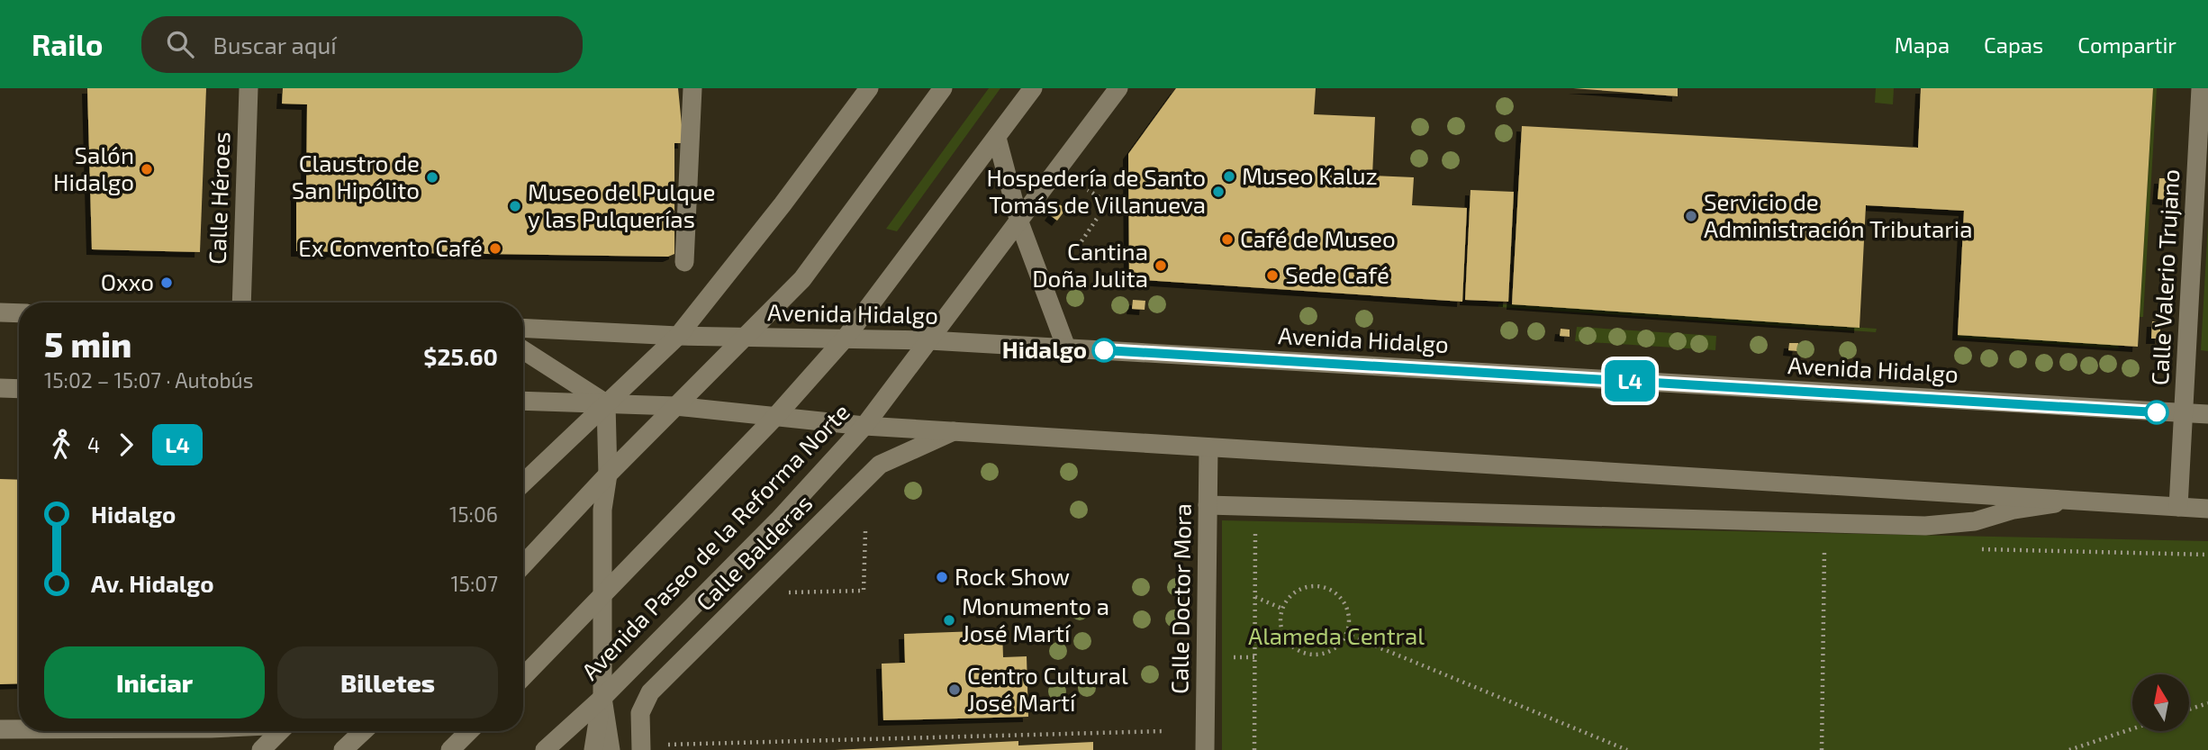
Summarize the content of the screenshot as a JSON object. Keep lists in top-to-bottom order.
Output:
{
  "streets": {
    "main road": [
      "Calle Héroes",
      "Calle Valerio Trujano",
      "Avenida Hidalgo",
      "Avenida Paseo de la Reforma Norte",
      "Calle Balderas",
      "Calle Doctor Mora"
    ]
  },
  "crossings": [
    ["Calle Valerio Trujano", "Avenida Hidalgo"],
    ["Avenida Hidalgo", "Avenida Paseo de la Reforma Norte"]
  ],
  "parks": ["Alameda Central"],
  "places": [
    "Salón Hidalgo",
    "Museo Kaluz",
    "Claustro de San Hipólito",
    "Hospedería de Santo Tomás de Villanueva",
    "Museo del Pulque y las Pulquerías",
    "Servicio de Administración Tributaria",
    "Café de Museo",
    "Ex Convento Café",
    "Cantina Doña Julita",
    "Sede Café",
    "Oxxo",
    "Hidalgo",
    "Rock Show",
    "Monumento a José Martí",
    "Centro Cultural José Martí"
  ],
  "lines": ["bus line L4"],
  "north": "top",
  "page": {
    "header": "Railo",
    "search": "Buscar aquí",
    "nav": ["Mapa", "Capas", "Compartir"],
    "on_map": "L4",
    "heading": ["5 min", "15:02 – 15:07 · Autobús", "$25.60"],
    "legs": ["4", "L4"],
    "list": [
      {
        "name": "Hidalgo",
        "value": "15:06"
      },
      {
        "name": "Av. Hidalgo",
        "value": "15:07"
      }
    ],
    "buttons": ["Iniciar", "Billetes"]
  }
}
